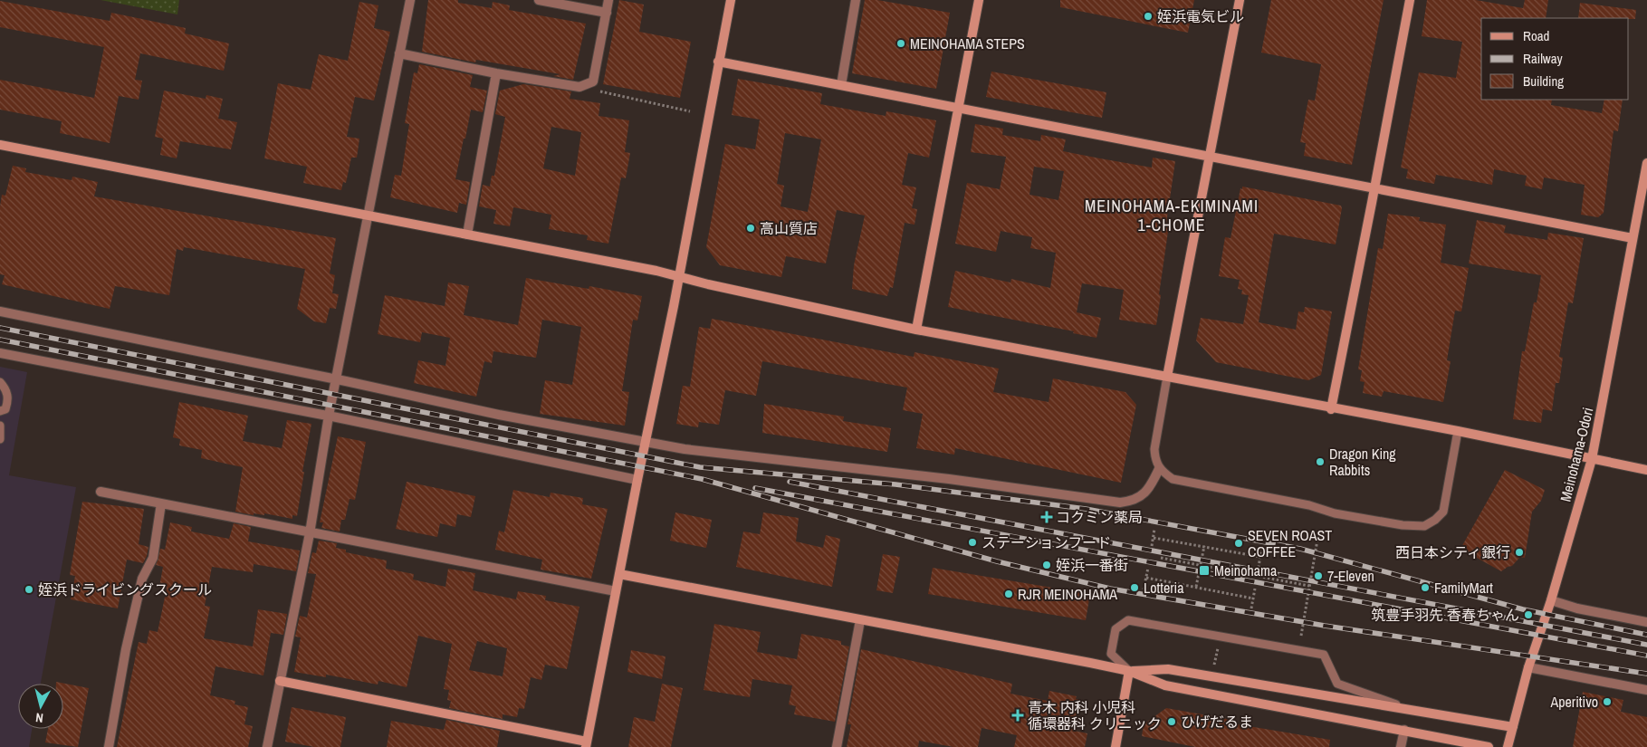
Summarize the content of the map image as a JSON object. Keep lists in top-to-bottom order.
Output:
{
  "streets": {
    "street": ["Meinohama-Odori"]
  },
  "districts": ["MEINOHAMA-EKIMINAMI 1-CHOME"],
  "places": {
    "other": [
      "姪浜電気ビル",
      "MEINOHAMA STEPS",
      "高山質店",
      "Dragon King Rabbits",
      "ステーションフード",
      "SEVEN ROAST COFFEE",
      "西日本シティ銀行",
      "姪浜一番街",
      "7-Eleven",
      "Lotteria",
      "FamilyMart",
      "姪浜ドライビングスクール",
      "RJR MEINOHAMA",
      "筑豊手羽先 香春ちゃん",
      "Aperitivo",
      "ひげだるま"
    ],
    "health": ["コクミン薬局", "青木 内科 小児科 循環器科 クリニック"],
    "transit": ["Meinohama"]
  },
  "legend": ["Road", "Railway", "Building"],
  "north": "bottom"
}
